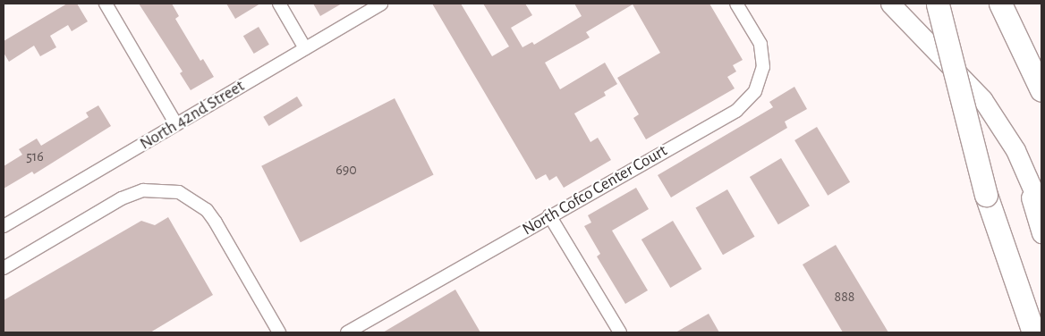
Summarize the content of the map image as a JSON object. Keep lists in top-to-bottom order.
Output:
{
  "streets": {
    "street": ["North 42nd Street", "North Cofco Center Court"]
  },
  "house_numbers": ["516", "690", "888"]
}
